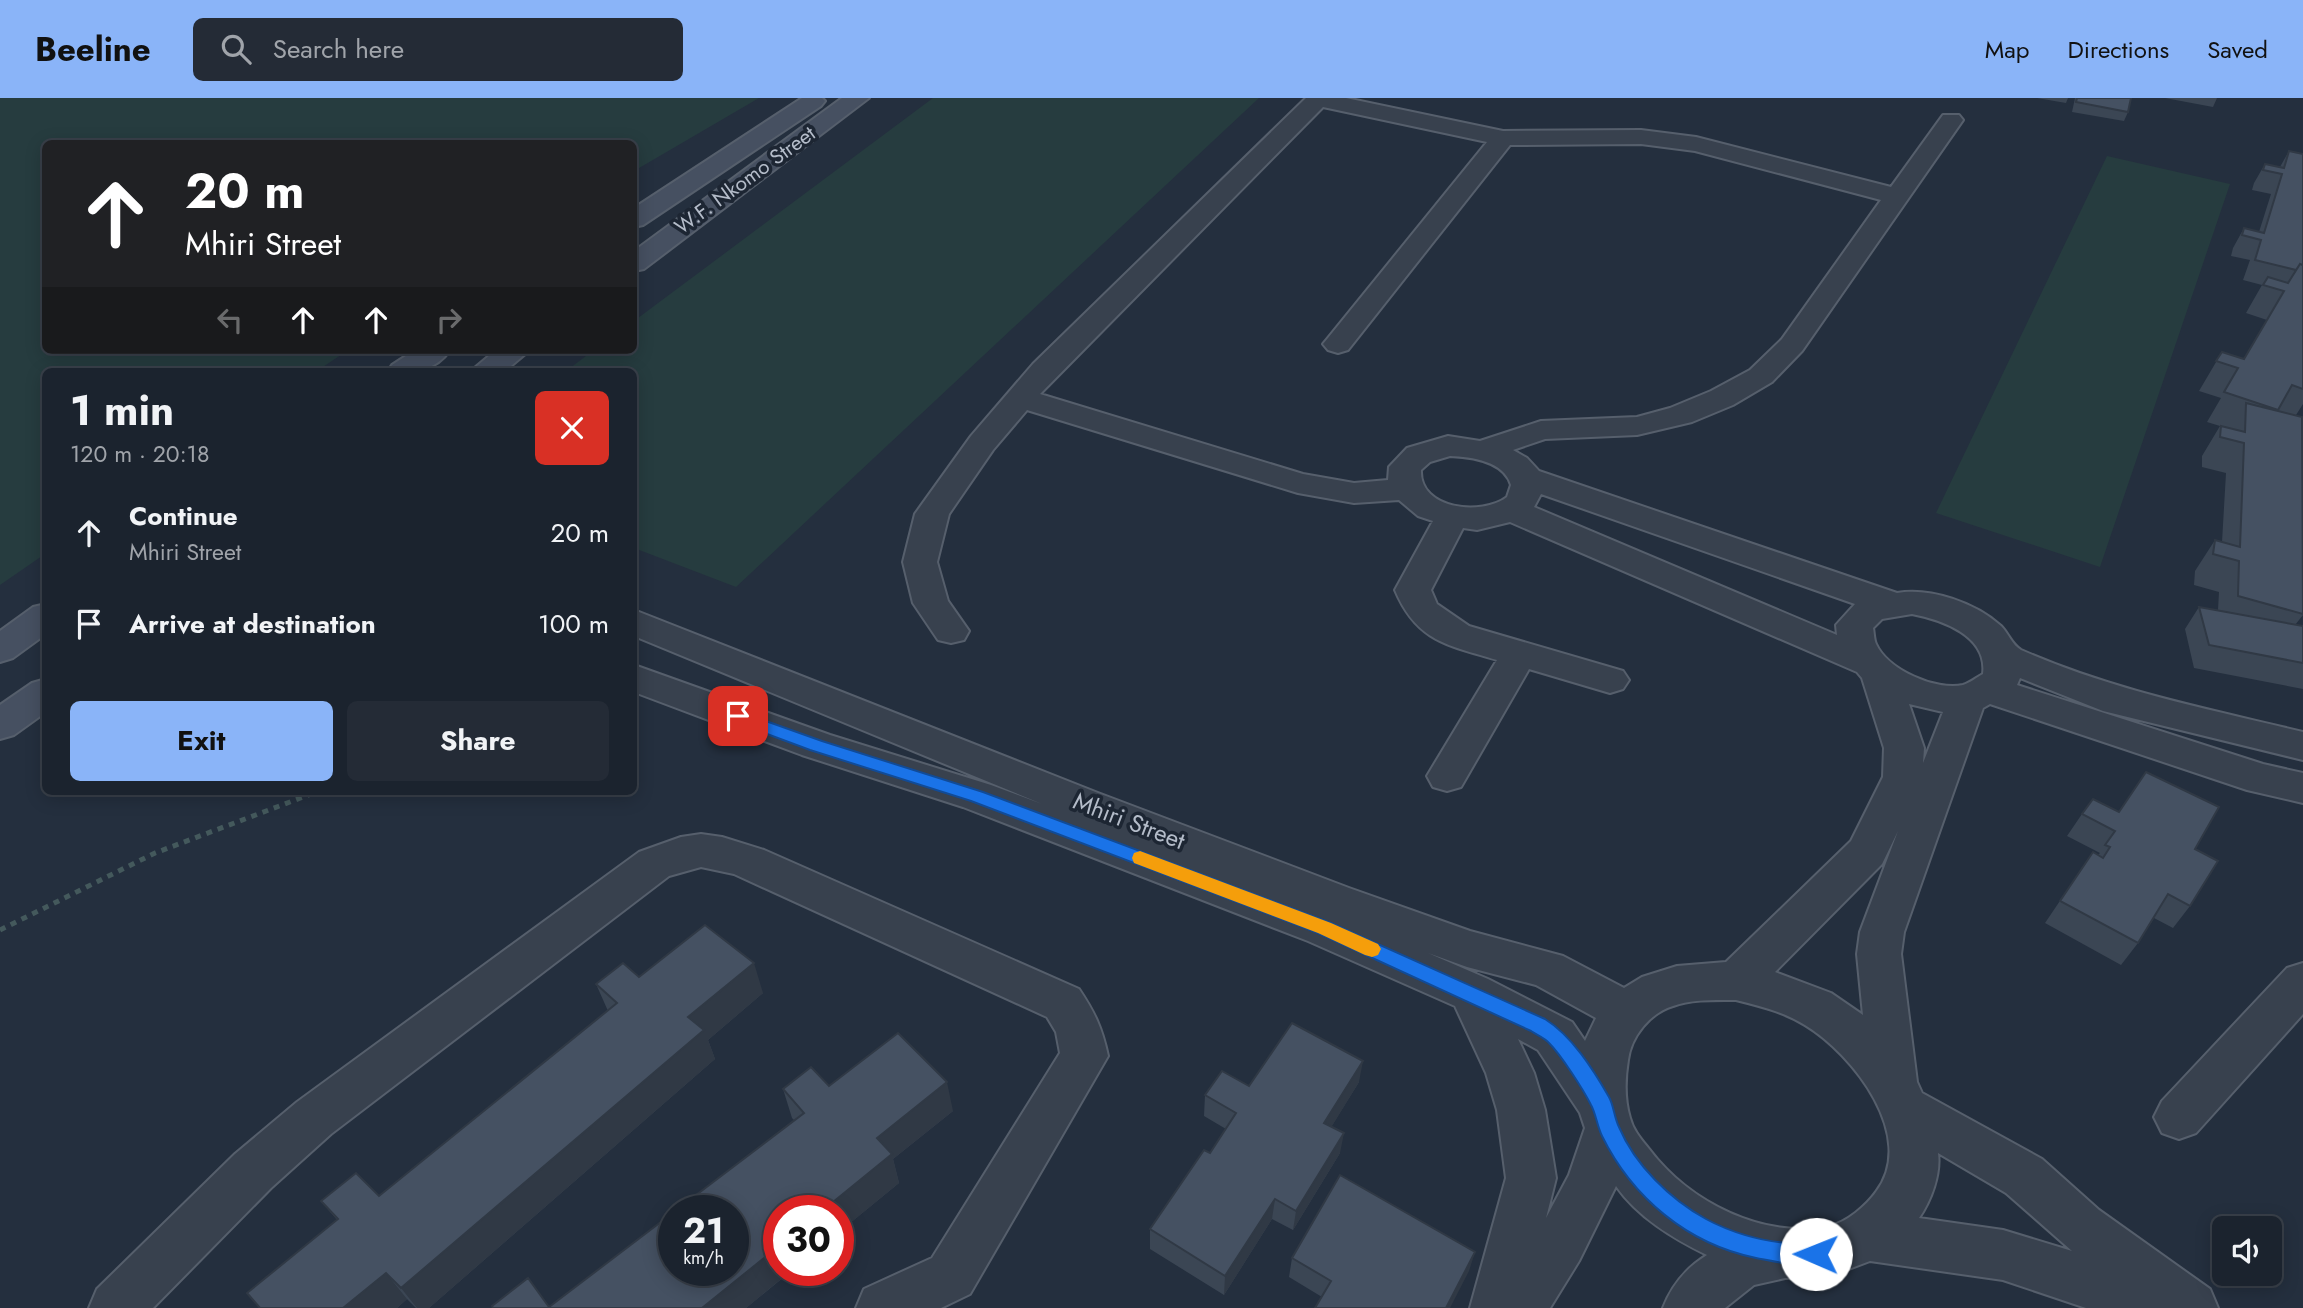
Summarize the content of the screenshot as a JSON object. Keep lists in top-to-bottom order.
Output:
{
  "streets": {
    "main road": ["W.F. Nkomo Street"],
    "street": ["Mhiri Street"]
  },
  "page": {
    "header": "Beeline",
    "search": "Search here",
    "nav": ["Map", "Directions", "Saved"],
    "turn": ["20 m", "Mhiri Street"],
    "heading": ["1 min", "120 m · 20:18"],
    "list": [
      {
        "name": "Continue",
        "note": "Mhiri Street",
        "value": "20 m"
      },
      {
        "name": "Arrive at destination",
        "value": "100 m"
      }
    ],
    "buttons": ["Exit", "Share"],
    "speed": "21 km/h",
    "limit": "30"
  }
}
